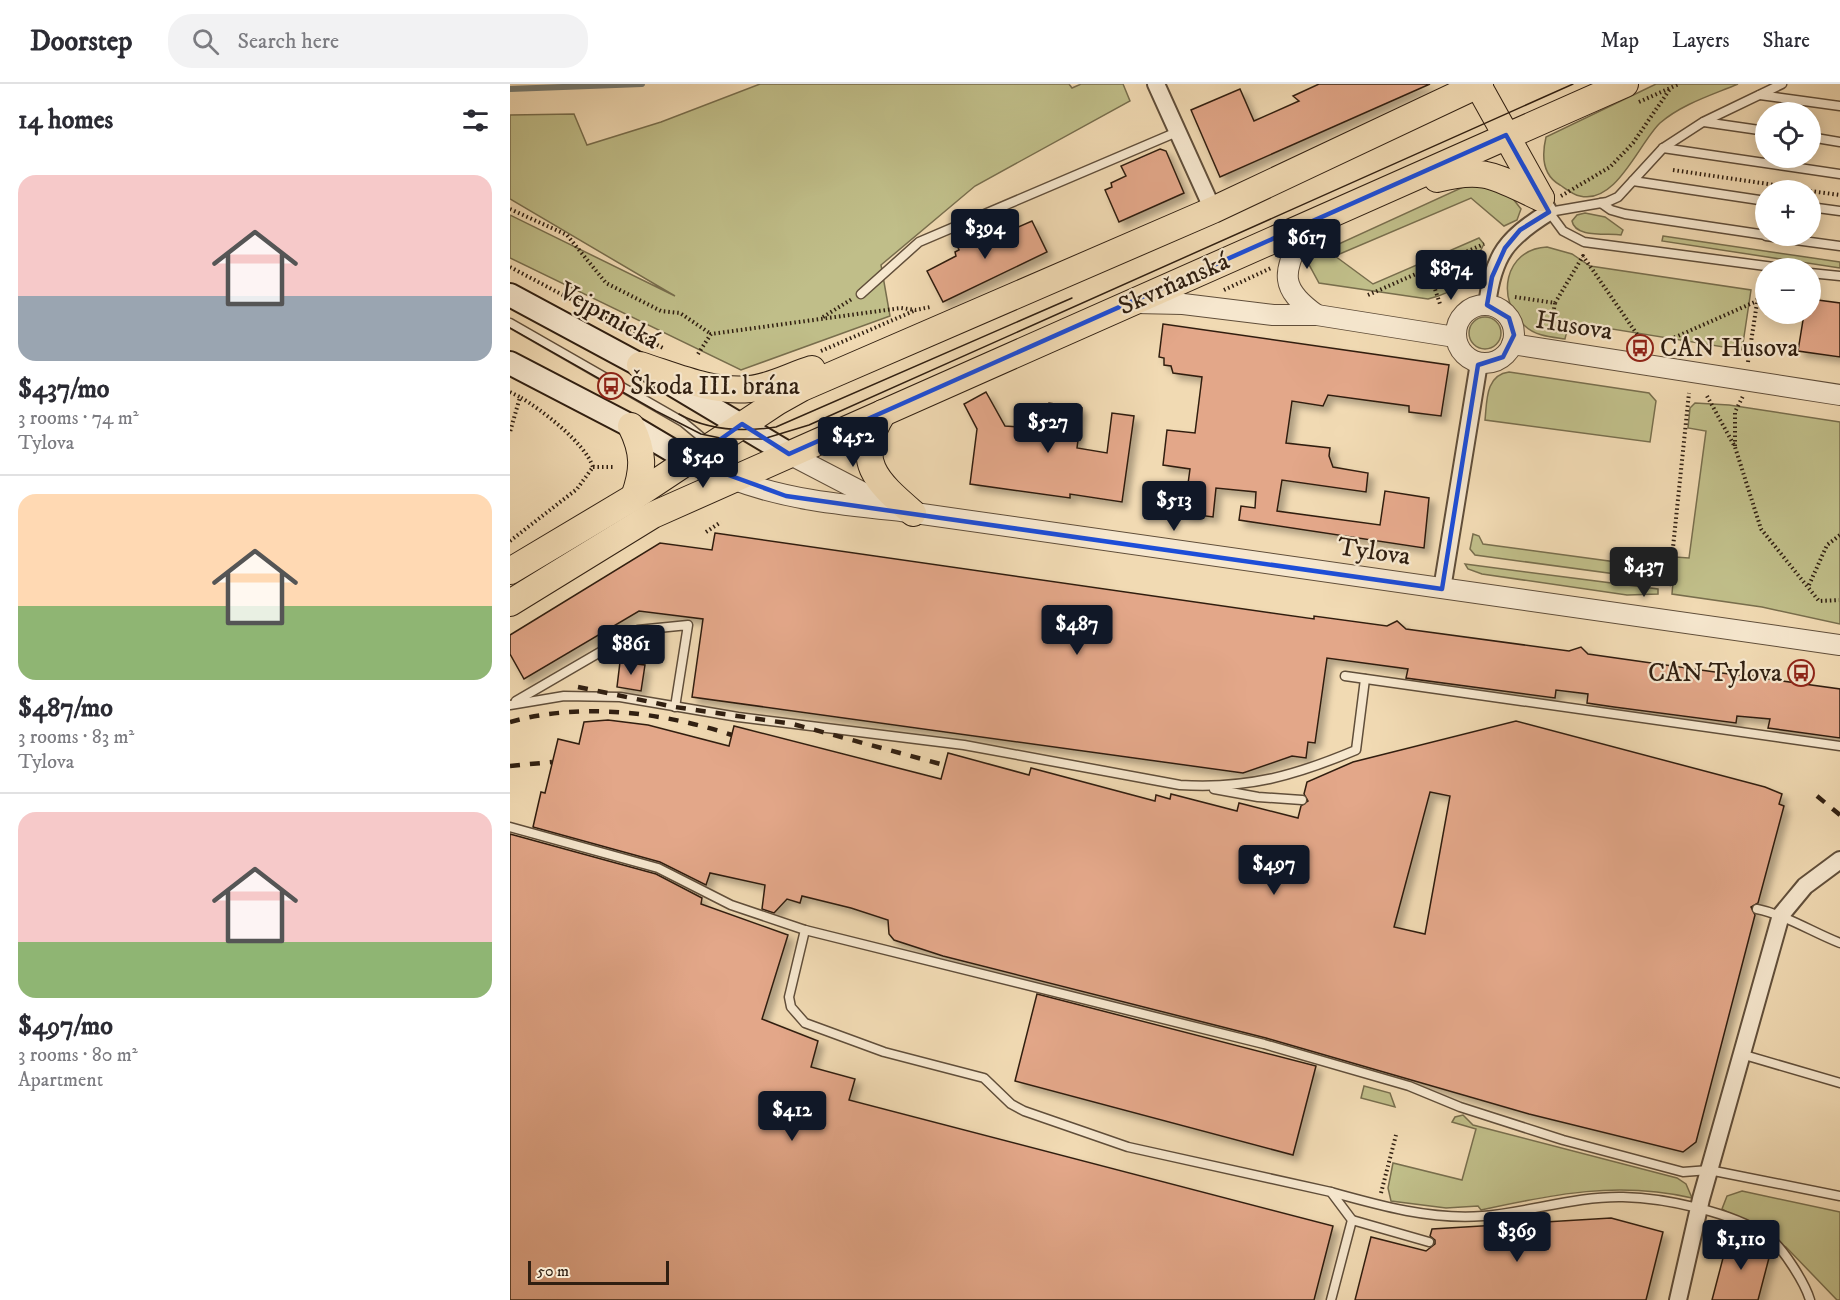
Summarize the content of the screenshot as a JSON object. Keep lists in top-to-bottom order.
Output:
{
  "streets": {
    "main road": ["Skvrňanská", "Vejprnická"],
    "street": ["Husova", "Tylova"]
  },
  "crossings": [
    ["Skvrňanská", "Vejprnická"],
    ["Skvrňanská", "Tylova"],
    ["Vejprnická", "Tylova"]
  ],
  "places": {
    "bus stop": ["CAN Husova", "Škoda III. brána", "CAN Tylova"]
  },
  "scale_bar": "50 m",
  "page": {
    "header": "Doorstep",
    "search": "Search here",
    "nav": ["Map", "Layers", "Share"],
    "heading": "14 homes",
    "map_buttons": ["+", "−"],
    "list": [
      {
        "name": "$437/mo",
        "note": "3 rooms · 74 m² · Tylova"
      },
      {
        "name": "$487/mo",
        "note": "3 rooms · 83 m² · Tylova"
      },
      {
        "name": "$497/mo",
        "note": "3 rooms · 80 m² · Apartment"
      }
    ],
    "price": [
      "$394",
      "$617",
      "$874",
      "$527",
      "$452",
      "$540",
      "$513",
      "$437",
      "$487",
      "$861",
      "$497",
      "$412",
      "$369",
      "$1,110"
    ],
    "scale": "50 m"
  }
}
